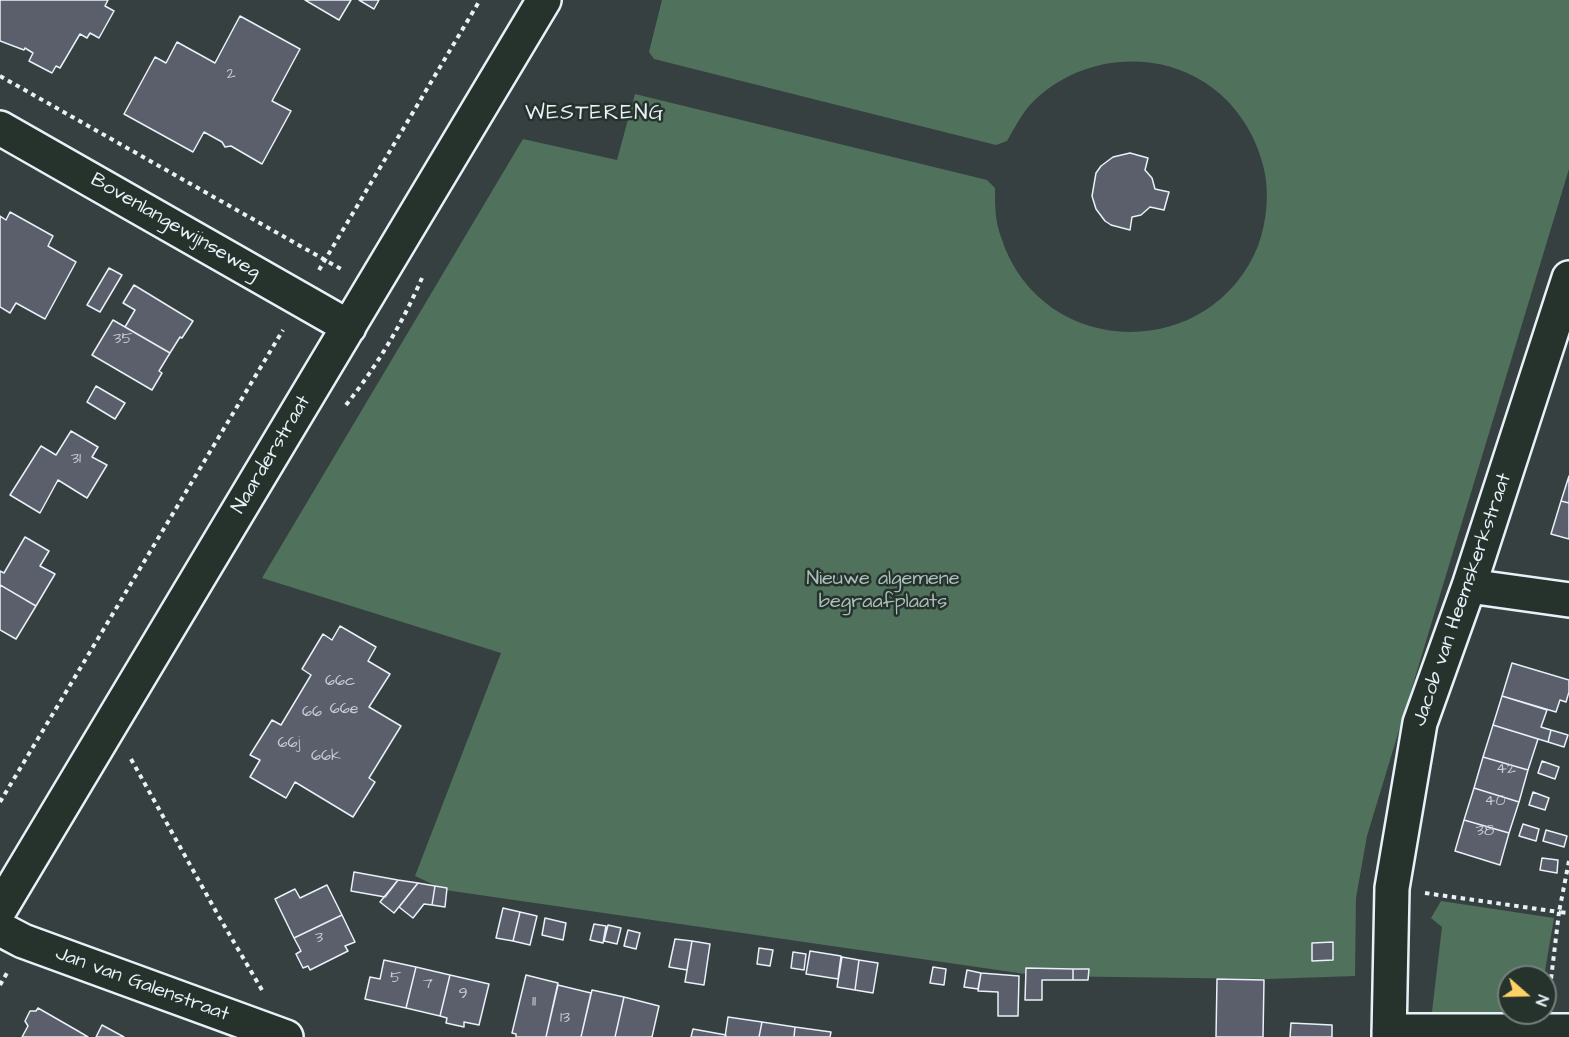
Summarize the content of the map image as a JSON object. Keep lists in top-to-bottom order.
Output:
{
  "streets": {
    "street": [
      "Bovenlangewijnseweg",
      "Naarderstraat",
      "Jacob van Heemskerkstraat",
      "Jan van Galenstraat"
    ]
  },
  "crossings": [
    ["Bovenlangewijnseweg", "Naarderstraat"]
  ],
  "districts": ["WESTERENG"],
  "parks": ["Nieuwe algemene begraafplaats"],
  "house_numbers": [
    "2",
    "35",
    "31",
    "66c",
    "66e",
    "66",
    "66j",
    "66k",
    "42",
    "40",
    "38",
    "3",
    "5",
    "7",
    "9",
    "11",
    "13"
  ],
  "north": "right"
}
